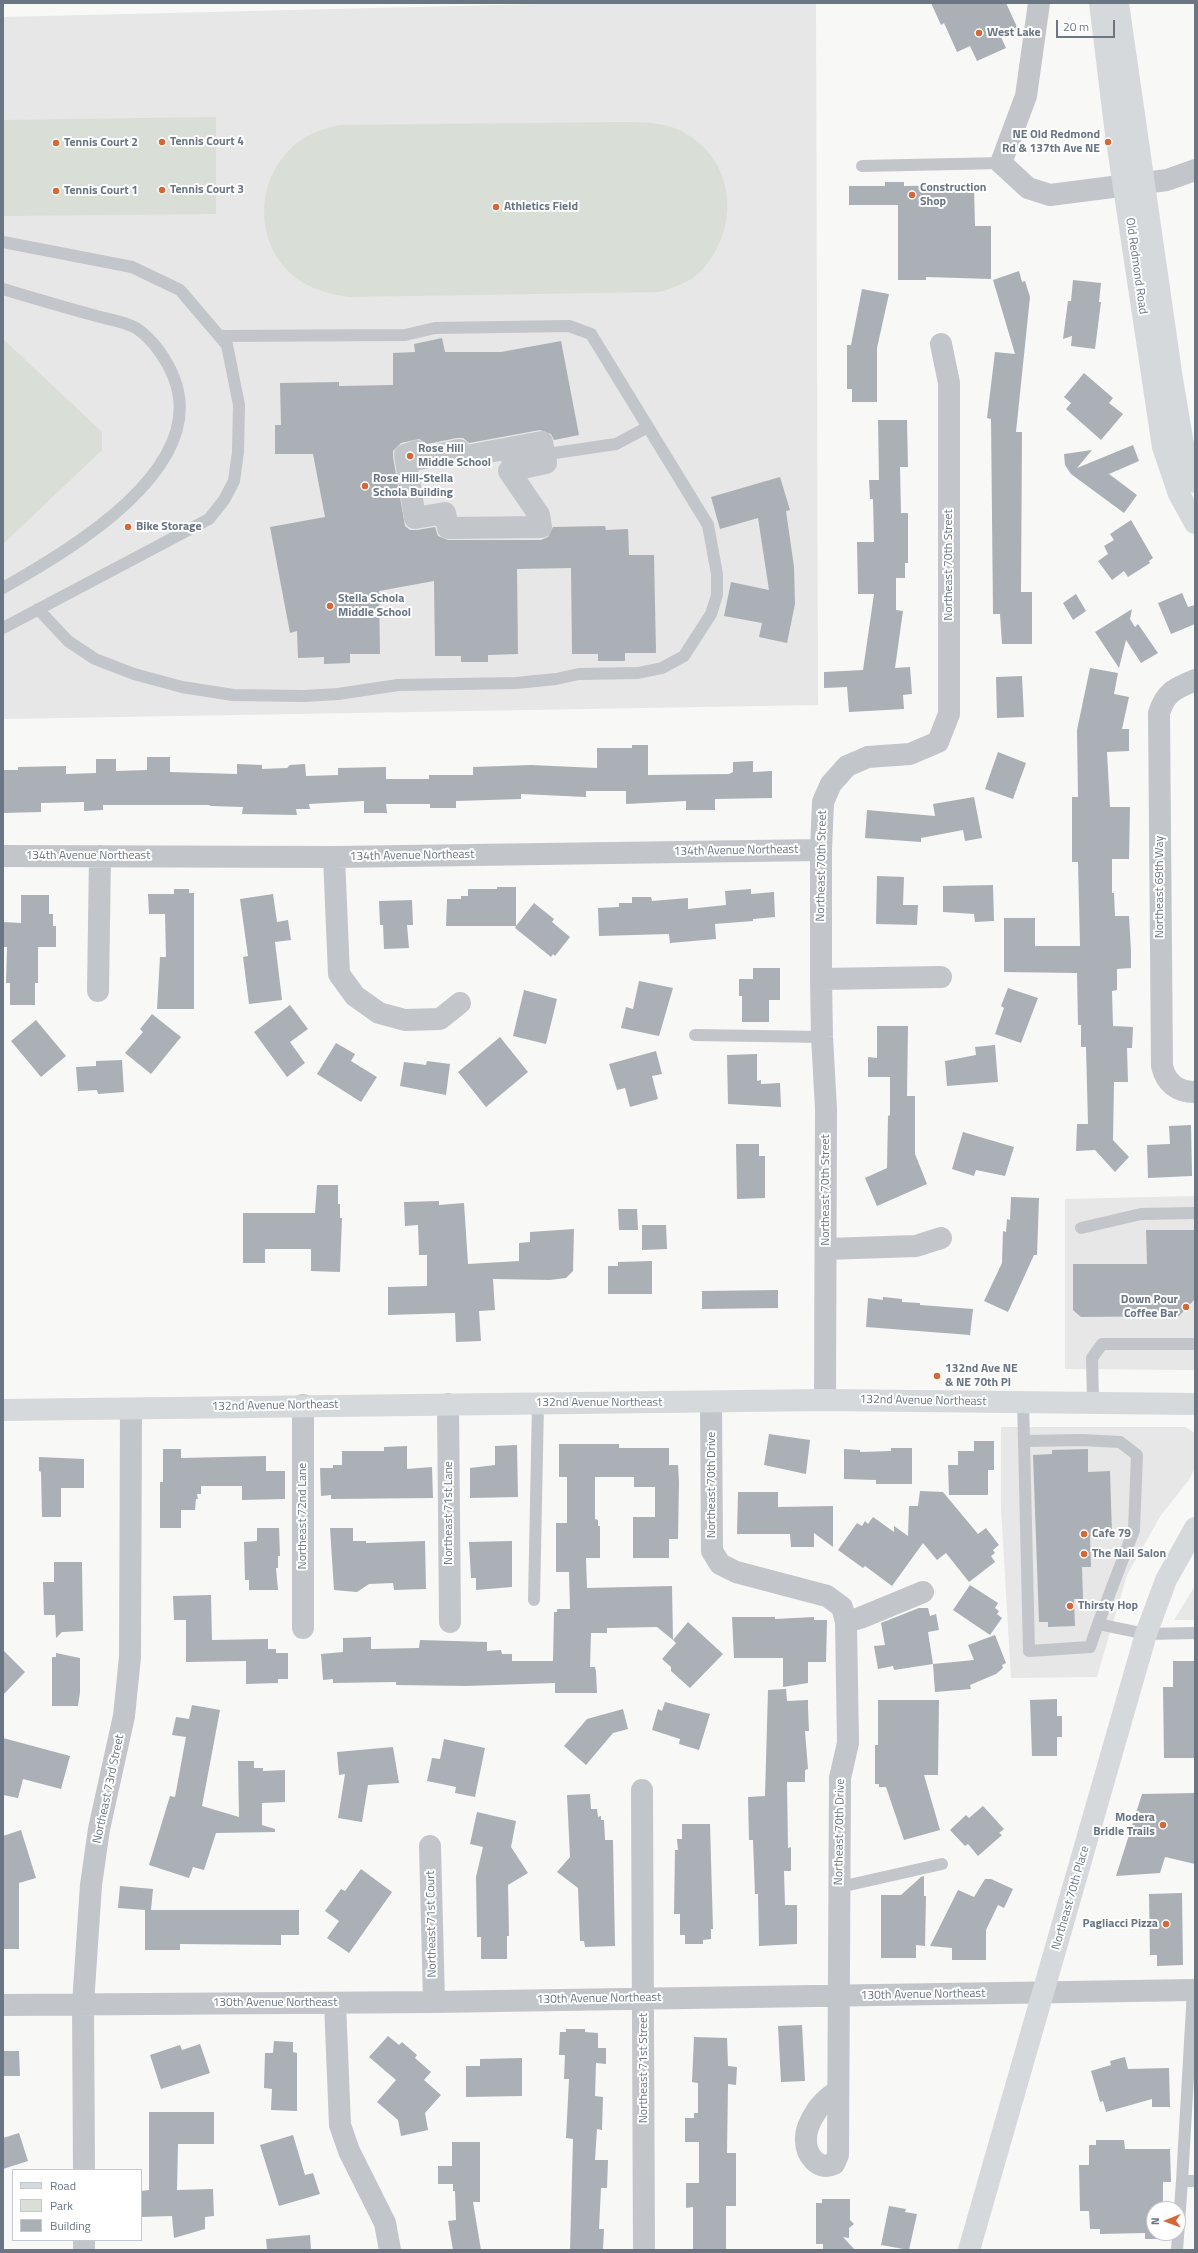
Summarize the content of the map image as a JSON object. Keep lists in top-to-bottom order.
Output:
{
  "streets": {
    "main road": ["Old Redmond Road", "132nd Avenue Northeast", "Northeast 70th Place"],
    "street": [
      "Northeast 70th Street",
      "134th Avenue Northeast",
      "Northeast 69th Way",
      "Northeast 70th Drive",
      "Northeast 71st Lane",
      "Northeast 72nd Lane",
      "Northeast 73rd Street",
      "Northeast 71st Court",
      "130th Avenue Northeast",
      "Northeast 71st Street"
    ]
  },
  "crossings": [
    ["Northeast 70th Street", "134th Avenue Northeast"],
    ["Northeast 70th Street", "132nd Avenue Northeast"],
    ["132nd Avenue Northeast", "Northeast 70th Drive"],
    ["132nd Avenue Northeast", "Northeast 71st Lane"],
    ["132nd Avenue Northeast", "Northeast 72nd Lane"],
    ["132nd Avenue Northeast", "Northeast 73rd Street"],
    ["Northeast 70th Drive", "130th Avenue Northeast"],
    ["Northeast 73rd Street", "130th Avenue Northeast"],
    ["Northeast 70th Place", "130th Avenue Northeast"],
    ["Northeast 71st Court", "130th Avenue Northeast"],
    ["130th Avenue Northeast", "Northeast 71st Street"]
  ],
  "places": [
    "West Lake",
    "Tennis Court 4",
    "NE Old Redmond Rd & 137th Ave NE",
    "Tennis Court 2",
    "Tennis Court 3",
    "Tennis Court 1",
    "Construction Shop",
    "Athletics Field",
    "Rose Hill Middle School",
    "Rose Hill-Stella Schola Building",
    "Bike Storage",
    "Stella Schola Middle School",
    "Down Pour Coffee Bar",
    "132nd Ave NE & NE 70th Pl",
    "Cafe 79",
    "The Nail Salon",
    "Thirsty Hop",
    "Modera Bridle Trails",
    "Pagliacci Pizza"
  ],
  "legend": ["Road", "Park", "Building"],
  "scale_bar": "20 m",
  "north": "left"
}
